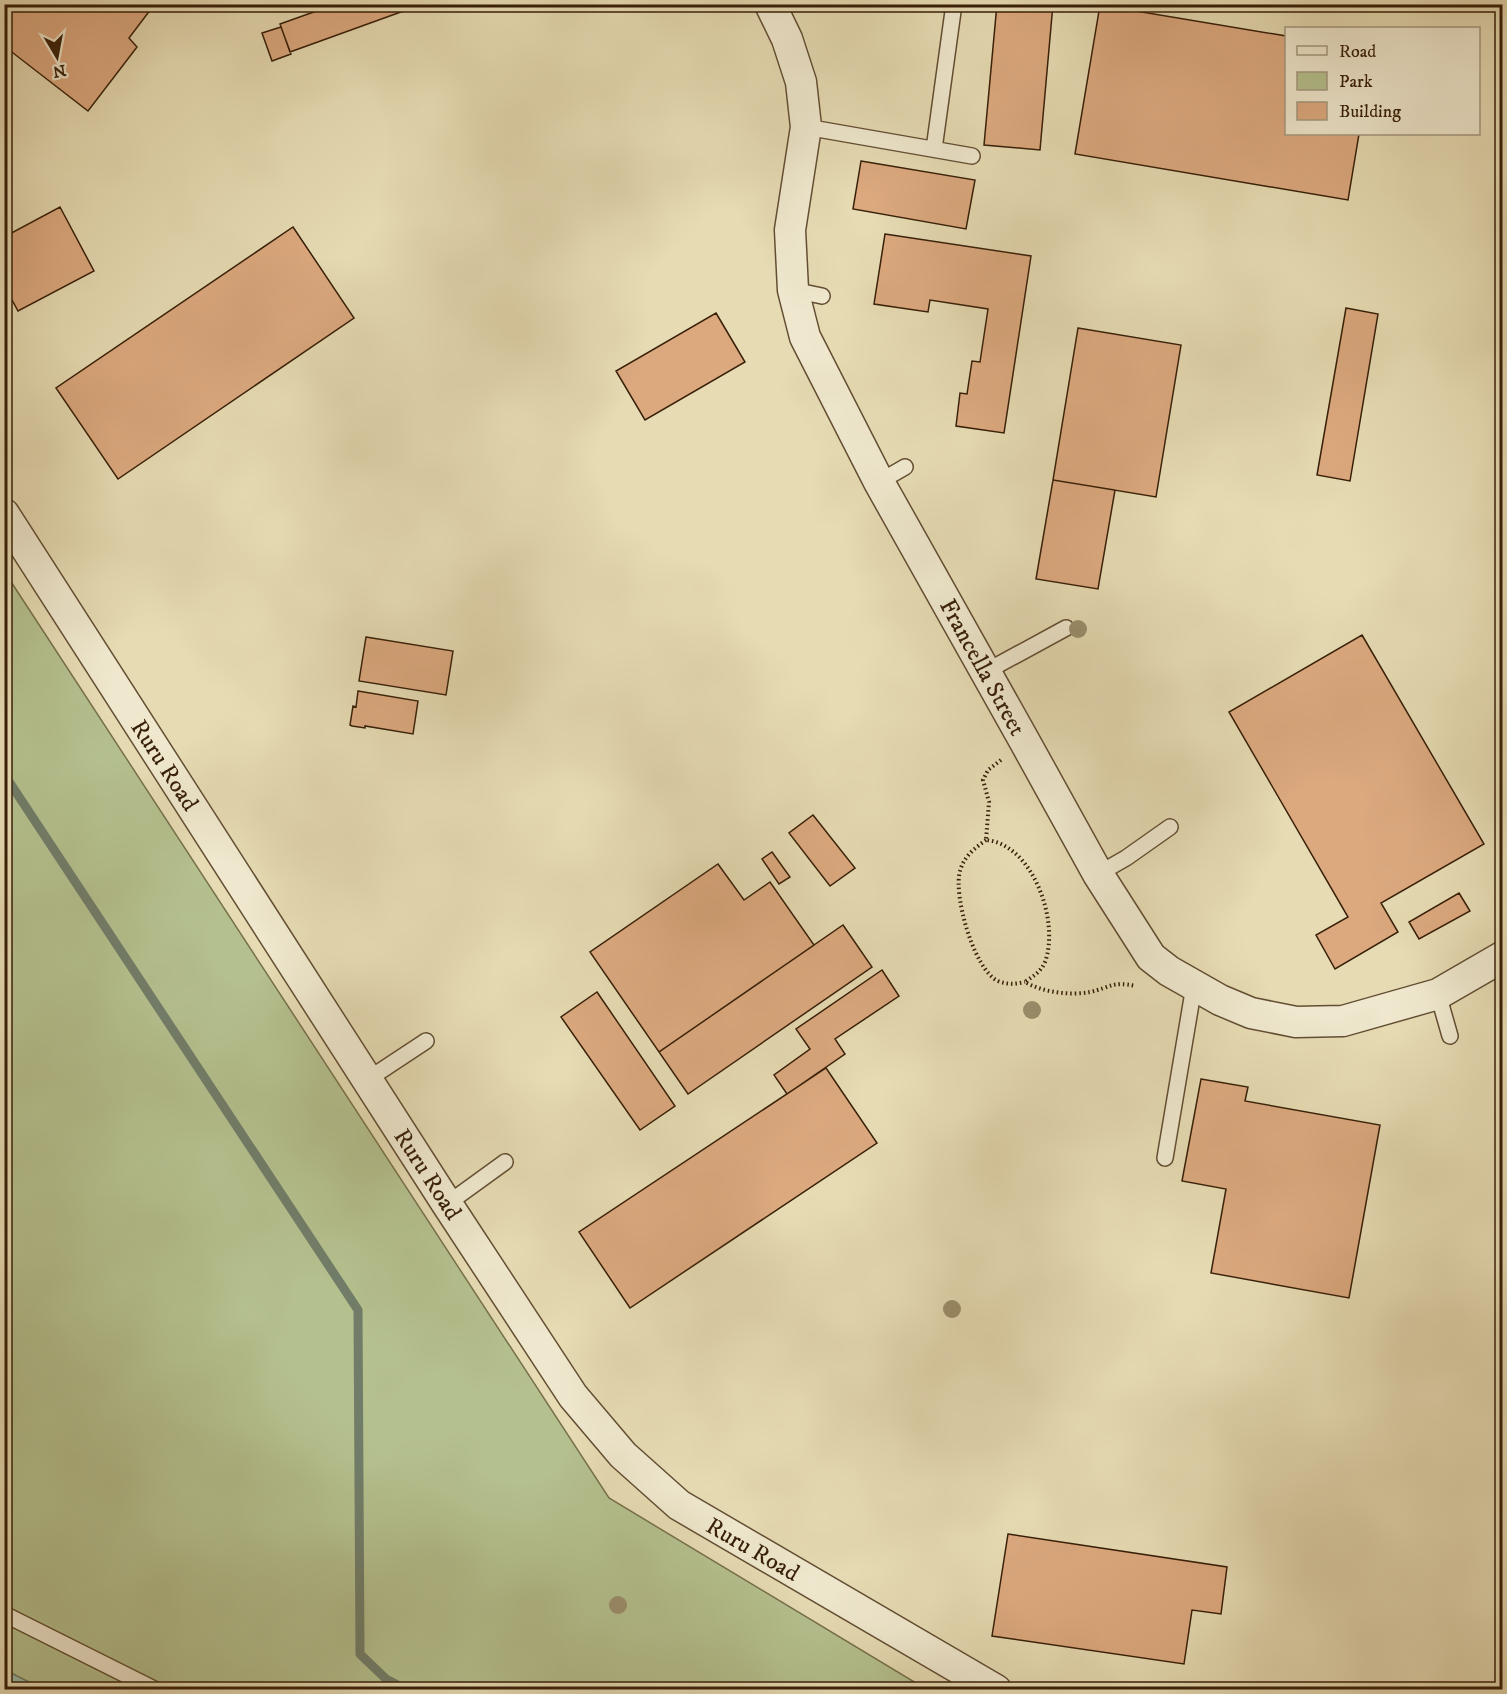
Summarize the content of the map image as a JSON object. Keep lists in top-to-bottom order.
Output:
{
  "streets": {
    "street": ["Francella Street", "Ruru Road"]
  },
  "legend": ["Road", "Park", "Building"],
  "north": "bottom"
}
